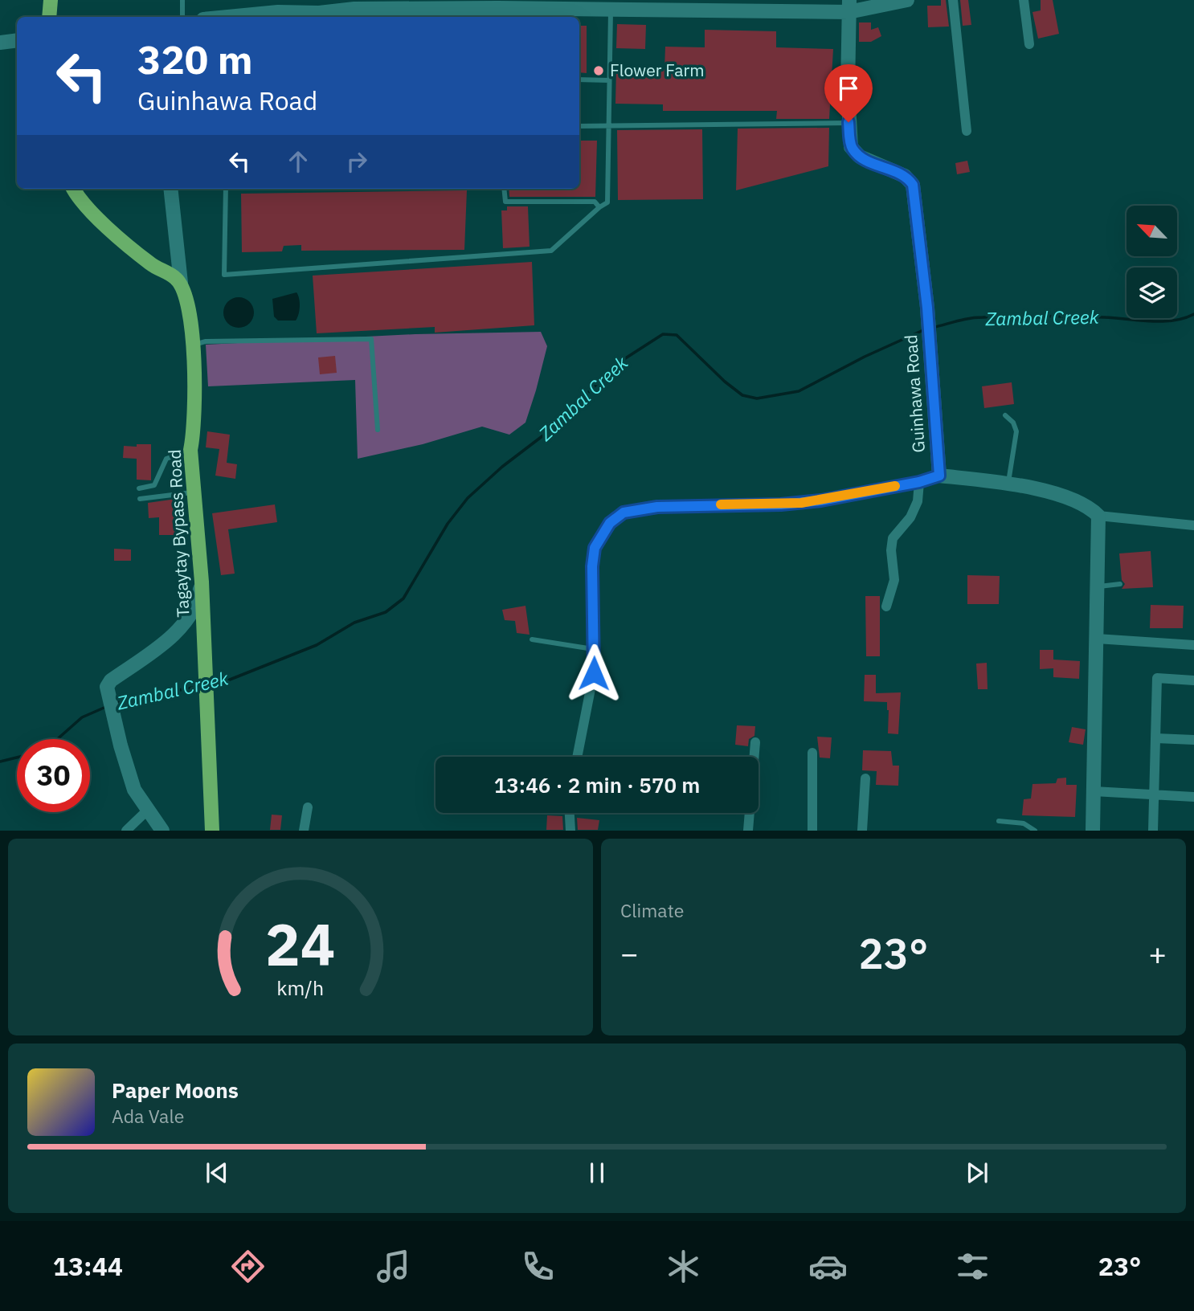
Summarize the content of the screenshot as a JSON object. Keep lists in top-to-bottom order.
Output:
{
  "streets": {
    "main road": ["Tagaytay Bypass Road"],
    "street": ["Guinhawa Road"]
  },
  "water": ["Zambal Creek"],
  "places": ["Flower Farm"],
  "north": "top left",
  "page": {
    "turn": ["320 m", "Guinhawa Road"],
    "limit": "30",
    "trip": "13:46 · 2 min · 570 m",
    "tile": "Climate",
    "heat": ["−", "23°", "+"],
    "song": ["Paper Moons", "Ada Vale"],
    "tabs": ["13:44", "23°"],
    "gauge": ["24", "km/h"]
  }
}
